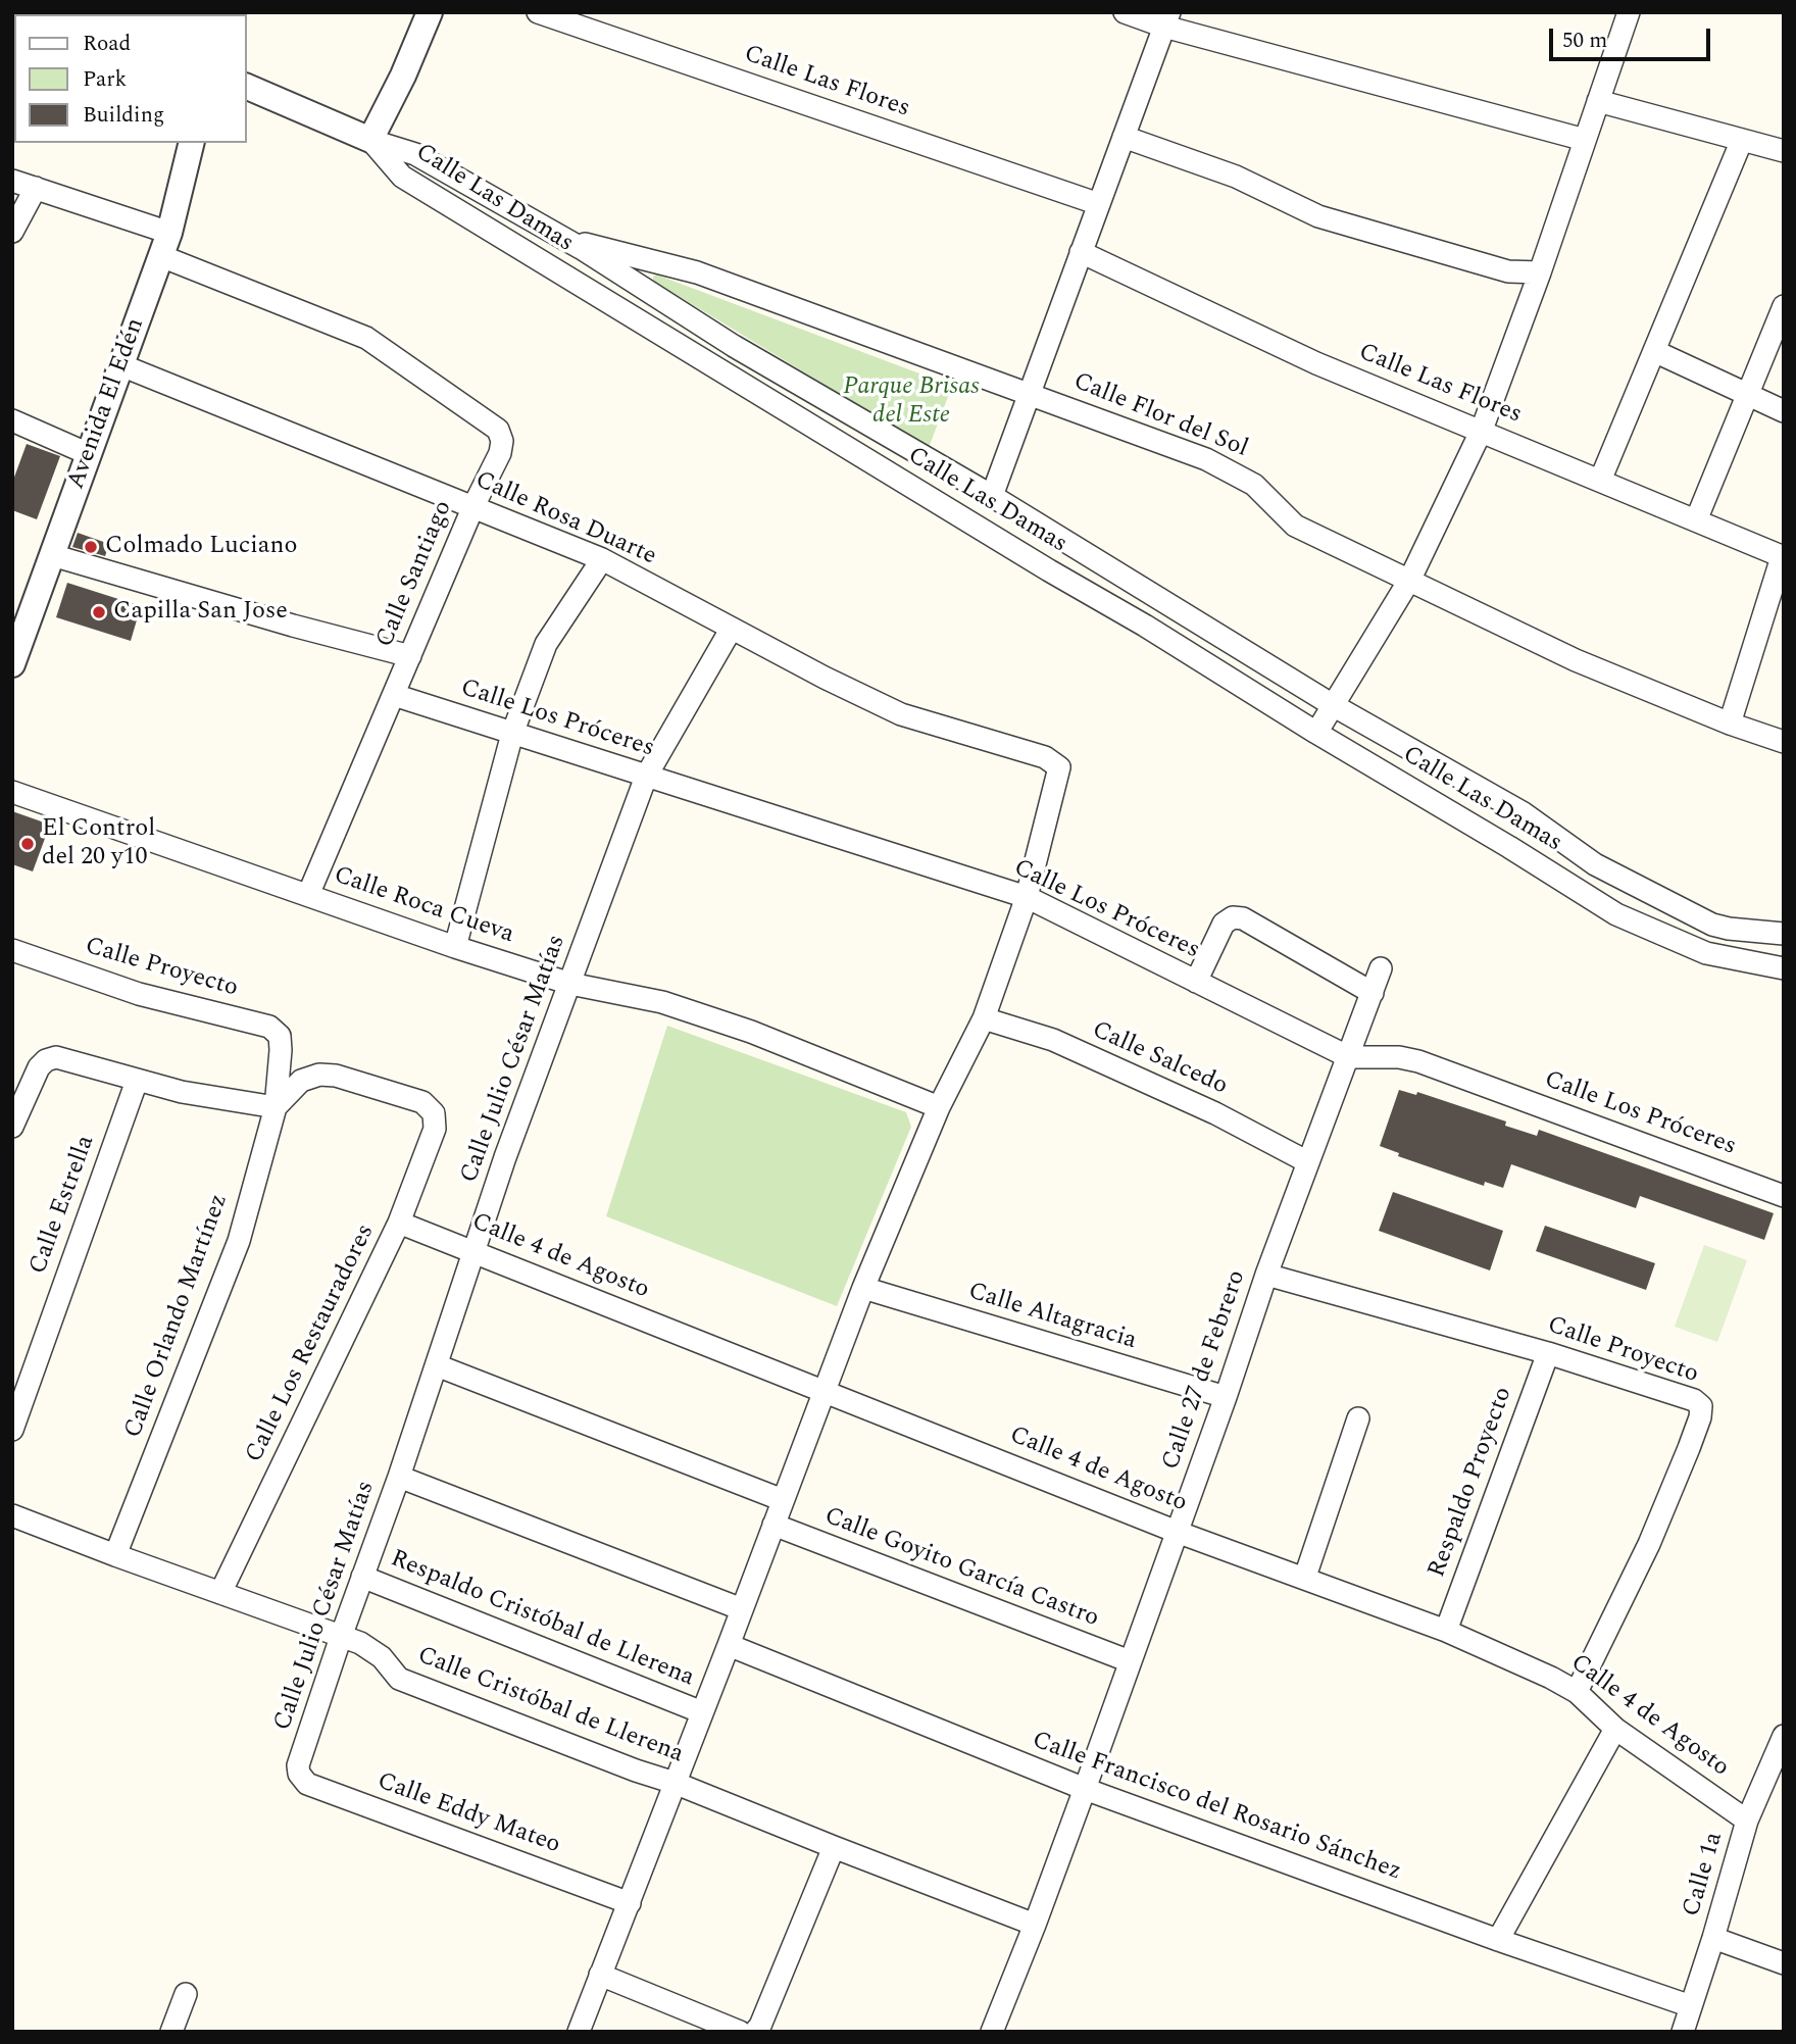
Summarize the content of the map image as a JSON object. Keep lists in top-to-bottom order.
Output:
{
  "streets": {
    "street": [
      "Calle Las Flores",
      "Calle Las Damas",
      "Avenida El Edén",
      "Calle Flor del Sol",
      "Calle Rosa Duarte",
      "Calle Santiago",
      "Calle Los Próceres",
      "Calle Roca Cueva",
      "Calle Proyecto",
      "Calle Julio César Matías",
      "Calle Salcedo",
      "Calle Estrella",
      "Calle 4 de Agosto",
      "Calle Orlando Martínez",
      "Calle Altagracia",
      "Calle Los Restauradores",
      "Calle 27 de Febrero",
      "Respaldo Proyecto",
      "Calle Goyito García Castro",
      "Respaldo Cristóbal de Llerena",
      "Calle Cristóbal de Llerena",
      "Calle Francisco del Rosario Sánchez",
      "Calle Eddy Mateo",
      "Calle 1a"
    ]
  },
  "crossings": [
    ["Calle Las Damas", "Calle Flor del Sol"],
    ["Avenida El Edén", "Calle Rosa Duarte"],
    ["Avenida El Edén", "Calle Santiago"],
    ["Calle Rosa Duarte", "Calle Santiago"],
    ["Calle Rosa Duarte", "Calle Los Próceres"],
    ["Calle Rosa Duarte", "Calle Julio César Matías"],
    ["Calle Santiago", "Calle Los Próceres"],
    ["Calle Santiago", "Calle Roca Cueva"],
    ["Calle Los Próceres", "Calle Julio César Matías"],
    ["Calle Los Próceres", "Calle 27 de Febrero"],
    ["Calle Roca Cueva", "Calle Julio César Matías"],
    ["Calle Proyecto", "Calle 4 de Agosto"],
    ["Calle Proyecto", "Calle Orlando Martínez"],
    ["Calle Proyecto", "Calle 27 de Febrero"],
    ["Calle Proyecto", "Respaldo Proyecto"],
    ["Calle Julio César Matías", "Calle 4 de Agosto"],
    ["Calle Julio César Matías", "Respaldo Cristóbal de Llerena"],
    ["Calle Julio César Matías", "Calle Cristóbal de Llerena"],
    ["Calle Julio César Matías", "Calle Eddy Mateo"],
    ["Calle Salcedo", "Calle 27 de Febrero"],
    ["Calle 4 de Agosto", "Calle Los Restauradores"],
    ["Calle 4 de Agosto", "Calle 27 de Febrero"],
    ["Calle 4 de Agosto", "Respaldo Proyecto"],
    ["Calle 4 de Agosto", "Calle 1a"],
    ["Calle Orlando Martínez", "Calle Los Restauradores"],
    ["Calle Orlando Martínez", "Calle Cristóbal de Llerena"],
    ["Calle Altagracia", "Calle 27 de Febrero"],
    ["Calle Los Restauradores", "Calle Cristóbal de Llerena"],
    ["Calle 27 de Febrero", "Calle Goyito García Castro"],
    ["Calle 27 de Febrero", "Calle Cristóbal de Llerena"],
    ["Calle 27 de Febrero", "Calle Francisco del Rosario Sánchez"],
    ["Calle Francisco del Rosario Sánchez", "Calle 1a"]
  ],
  "parks": ["Parque Brisas del Este"],
  "places": ["Colmado Luciano", "Capilla San Jose", "El Control del 20 y10"],
  "legend": ["Road", "Park", "Building"],
  "scale_bar": "50 m"
}
